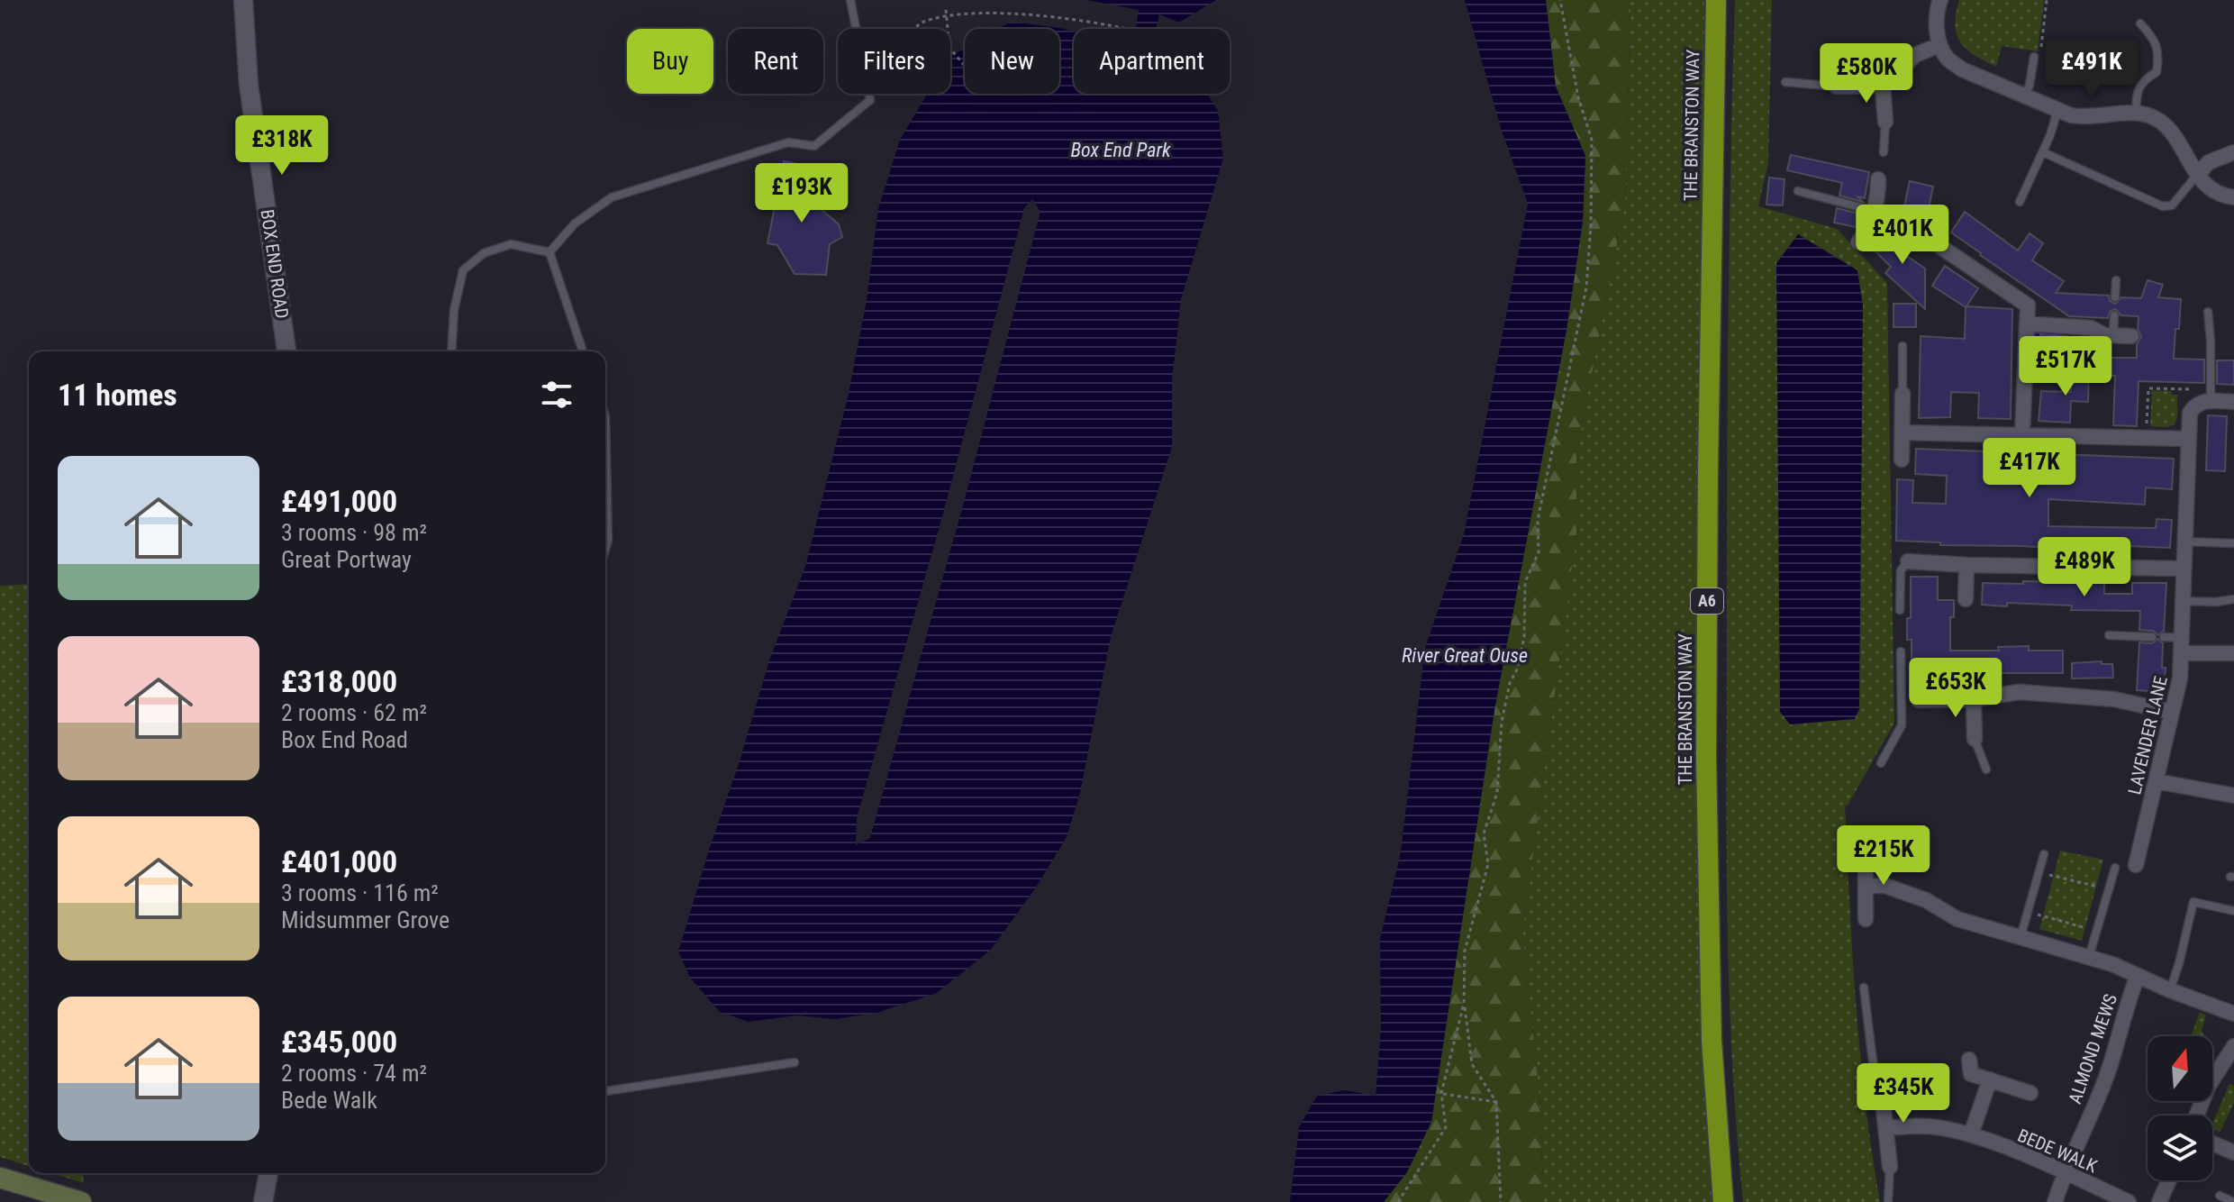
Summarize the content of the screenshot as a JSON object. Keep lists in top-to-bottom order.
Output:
{
  "streets": {
    "highway": ["THE BRANSTON WAY", "A6"],
    "street": [
      "BOX END ROAD",
      "LAVENDER LANE",
      "ALMOND MEWS",
      "BEDE WALK"
    ]
  },
  "crossings": [
    ["ALMOND MEWS", "BEDE WALK"]
  ],
  "water": ["Box End Park", "River Great Ouse"],
  "north": "top",
  "page": {
    "chip": [
      "Buy",
      "Rent",
      "Filters",
      "New",
      "Apartment"
    ],
    "price": [
      "£491K",
      "£580K",
      "£318K",
      "£193K",
      "£401K",
      "£517K",
      "£417K",
      "£489K",
      "£653K",
      "£215K",
      "£345K"
    ],
    "heading": "11 homes",
    "list": [
      {
        "name": "£491,000",
        "note": "3 rooms · 98 m² · Great Portway"
      },
      {
        "name": "£318,000",
        "note": "2 rooms · 62 m² · Box End Road"
      },
      {
        "name": "£401,000",
        "note": "3 rooms · 116 m² · Midsummer Grove"
      },
      {
        "name": "£345,000",
        "note": "2 rooms · 74 m² · Bede Walk"
      }
    ]
  }
}
